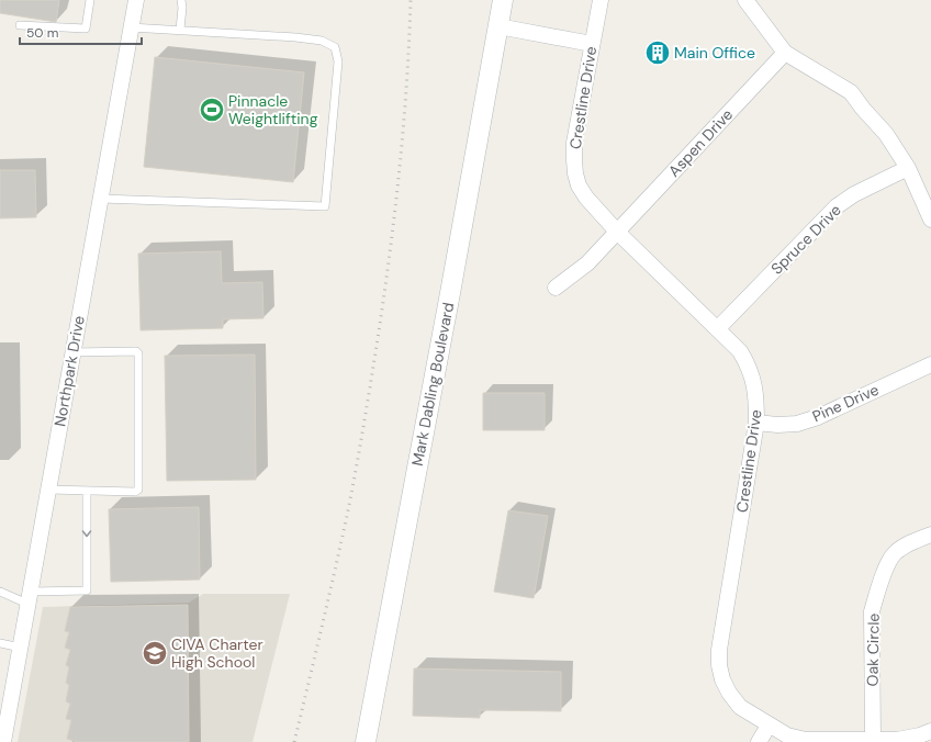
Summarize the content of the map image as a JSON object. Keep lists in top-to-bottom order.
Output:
{
  "streets": {
    "street": [
      "Crestline Drive",
      "Aspen Drive",
      "Spruce Drive",
      "Northpark Drive",
      "Mark Dabling Boulevard",
      "Pine Drive",
      "Oak Circle"
    ]
  },
  "crossings": [
    ["Crestline Drive", "Aspen Drive"],
    ["Crestline Drive", "Spruce Drive"],
    ["Crestline Drive", "Pine Drive"],
    ["Crestline Drive", "Oak Circle"]
  ],
  "places": {
    "building": ["Main Office"],
    "sports": ["Pinnacle Weightlifting"],
    "school or university": ["CIVA Charter High School"]
  },
  "scale_bar": "50 m"
}
